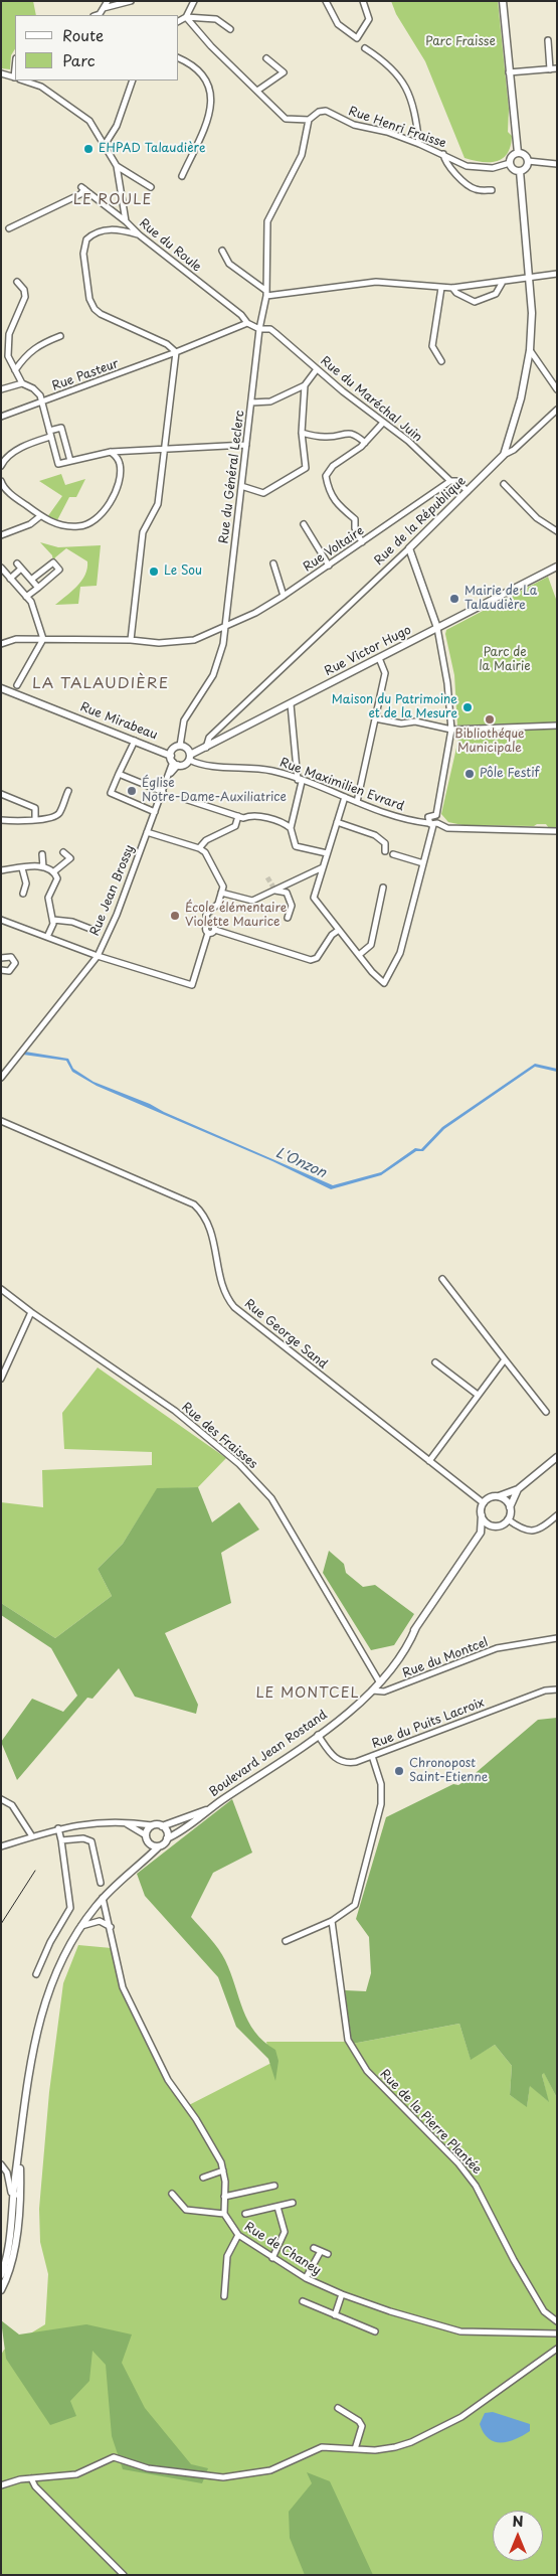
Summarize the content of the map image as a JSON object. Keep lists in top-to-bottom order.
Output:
{
  "streets": {
    "main road": [
      "Rue de la République",
      "Rue Victor Hugo",
      "Rue Mirabeau",
      "Boulevard Jean Rostand"
    ],
    "street": [
      "Rue Henri Fraisse",
      "Rue du Roule",
      "Rue Pasteur",
      "Rue du Maréchal Juin",
      "Rue du Général Leclerc",
      "Rue Voltaire",
      "Rue Maximilien Evrard",
      "Rue Jean Brossy",
      "Rue George Sand",
      "Rue des Fraisses",
      "Rue du Montcel",
      "Rue du Puits Lacroix",
      "Rue de la Pierre Plantée",
      "Rue de Chaney"
    ]
  },
  "crossings": [
    ["Rue Henri Fraisse", "Rue du Général Leclerc"],
    ["Rue Henri Fraisse", "Rue de la République"],
    ["Rue du Roule", "Rue Pasteur"],
    ["Rue du Roule", "Rue du Maréchal Juin"],
    ["Rue du Roule", "Rue du Général Leclerc"],
    ["Rue du Maréchal Juin", "Rue du Général Leclerc"],
    ["Rue du Maréchal Juin", "Rue de la République"],
    ["Rue du Maréchal Juin", "Rue Voltaire"],
    ["Rue du Général Leclerc", "Rue Voltaire"],
    ["Rue du Général Leclerc", "Rue Victor Hugo"],
    ["Rue du Général Leclerc", "Rue Mirabeau"],
    ["Rue du Général Leclerc", "Rue Maximilien Evrard"],
    ["Rue du Général Leclerc", "Rue Jean Brossy"],
    ["Rue de la République", "Rue Victor Hugo"],
    ["Rue Victor Hugo", "Rue Mirabeau"],
    ["Rue Victor Hugo", "Rue Maximilien Evrard"],
    ["Rue Victor Hugo", "Rue Jean Brossy"],
    ["Rue Mirabeau", "Rue Maximilien Evrard"],
    ["Rue Mirabeau", "Rue Jean Brossy"],
    ["Rue Maximilien Evrard", "Rue Jean Brossy"],
    ["Rue des Fraisses", "Boulevard Jean Rostand"],
    ["Rue du Montcel", "Boulevard Jean Rostand"],
    ["Rue du Puits Lacroix", "Boulevard Jean Rostand"]
  ],
  "districts": ["LE ROULE", "LA TALAUDIÈRE", "LE MONTCEL"],
  "water": ["L'Onzon"],
  "parks": ["Parc Fraisse", "Parc de la Mairie"],
  "places": [
    "EHPAD Talaudière",
    "Le Sou",
    "Mairie de La Talaudière",
    "Maison du Patrimoine et de la Mesure",
    "Bibliothéque Municipale",
    "Pôle Festif",
    "Église Notre-Dame-Auxiliatrice",
    "École élémentaire Violette Maurice",
    "Chronopost Saint-Etienne"
  ],
  "legend": ["Route", "Parc"],
  "north": "top"
}
